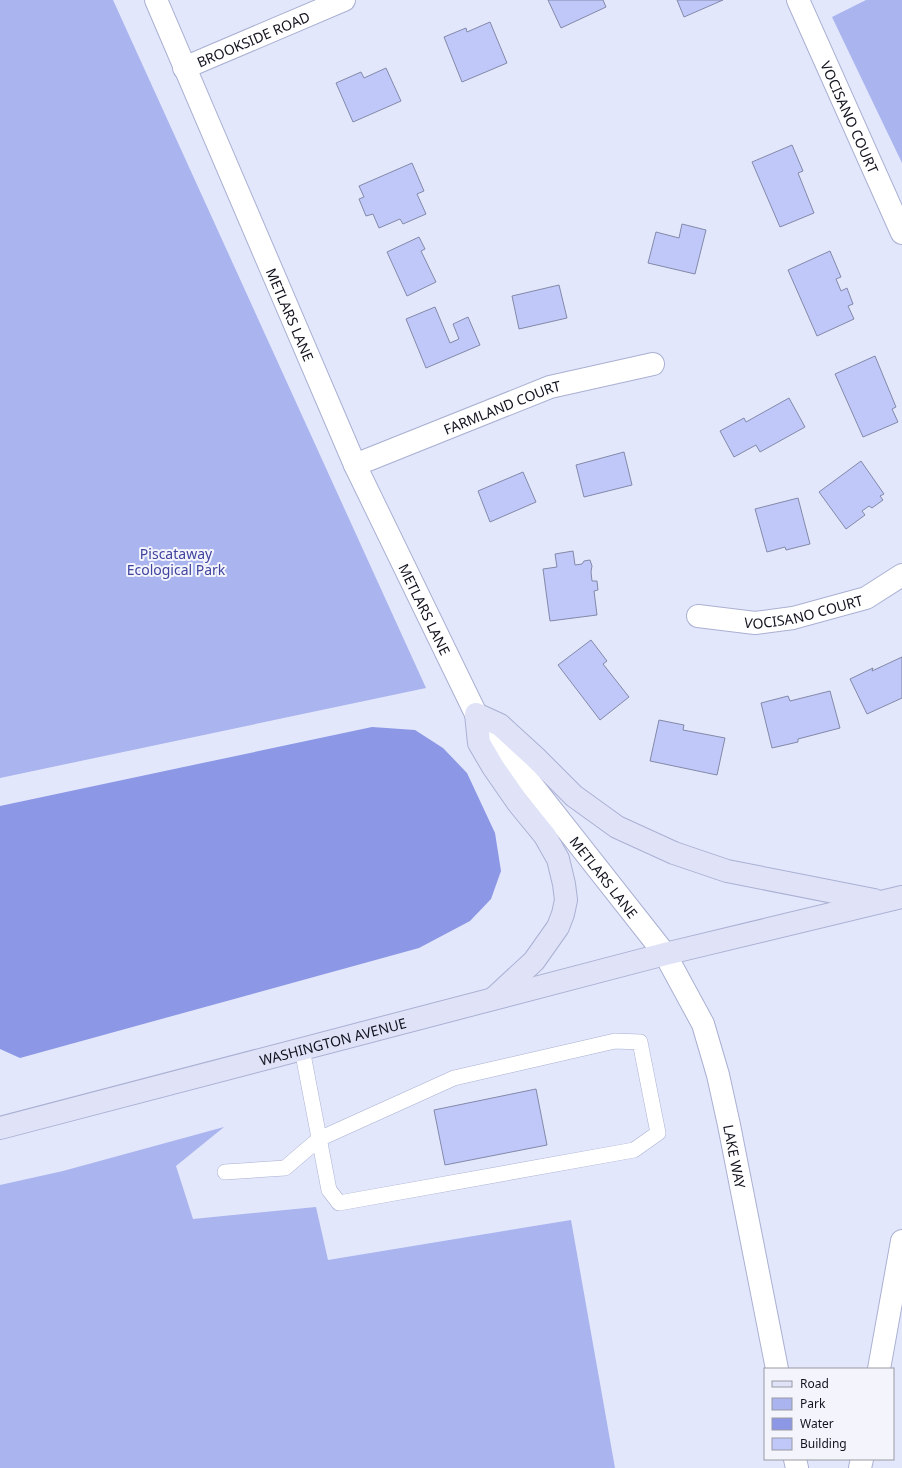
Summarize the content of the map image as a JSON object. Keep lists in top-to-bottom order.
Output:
{
  "streets": {
    "main road": ["WASHINGTON AVENUE"],
    "street": [
      "BROOKSIDE ROAD",
      "VOCISANO COURT",
      "METLARS LANE",
      "FARMLAND COURT",
      "LAKE WAY"
    ]
  },
  "crossings": [
    ["BROOKSIDE ROAD", "METLARS LANE"],
    ["METLARS LANE", "FARMLAND COURT"],
    ["METLARS LANE", "WASHINGTON AVENUE"],
    ["METLARS LANE", "LAKE WAY"],
    ["WASHINGTON AVENUE", "LAKE WAY"]
  ],
  "parks": ["Piscataway Ecological Park"],
  "legend": [
    "Road",
    "Park",
    "Water",
    "Building"
  ]
}
